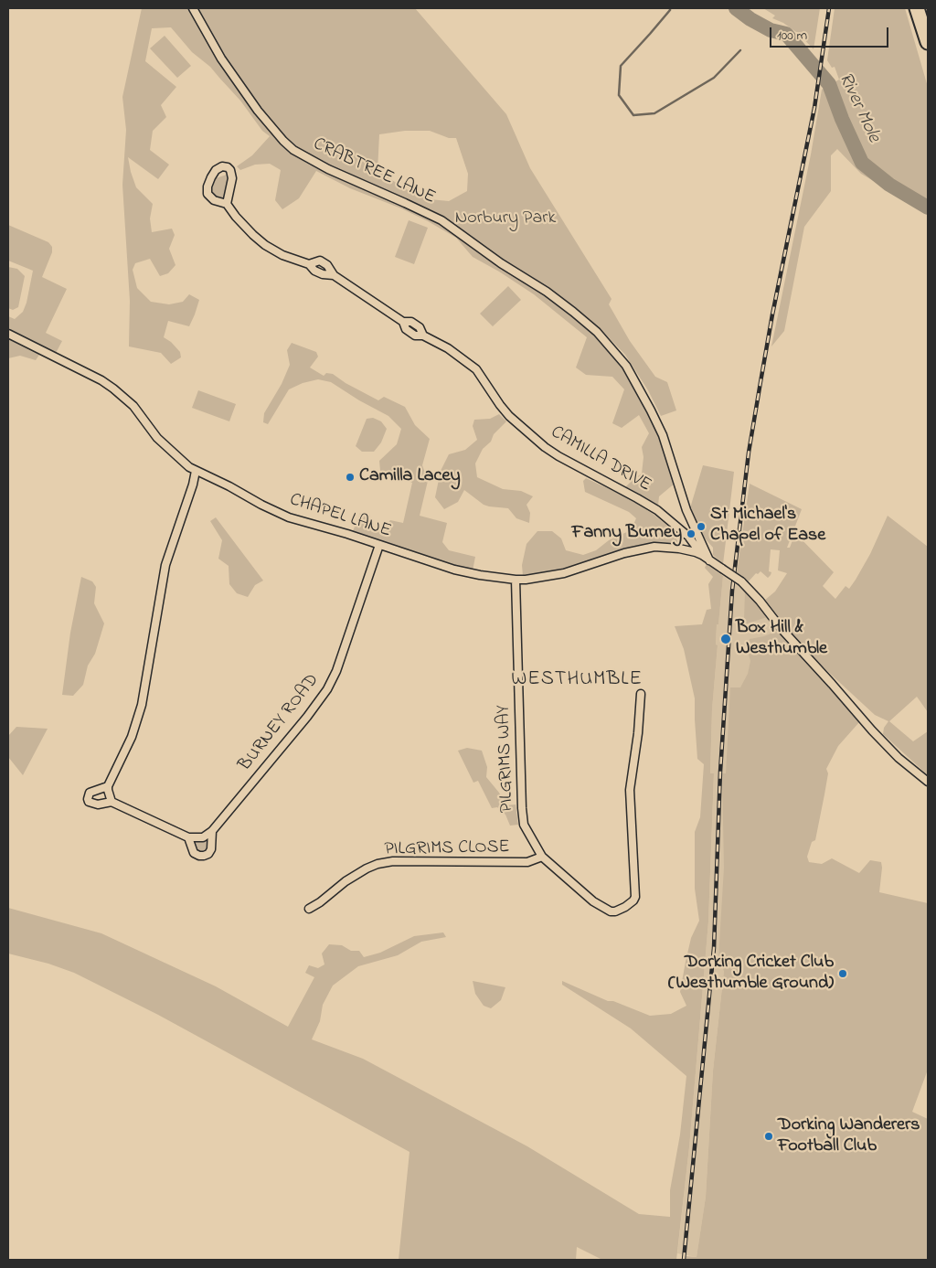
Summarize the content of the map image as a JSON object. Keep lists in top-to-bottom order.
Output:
{
  "streets": {
    "street": [
      "CRABTREE LANE",
      "CAMILLA DRIVE",
      "CHAPEL LANE",
      "BURNEY ROAD",
      "PILGRIMS WAY",
      "PILGRIMS CLOSE"
    ]
  },
  "crossings": [
    ["CRABTREE LANE", "CHAPEL LANE"],
    ["CAMILLA DRIVE", "CHAPEL LANE"],
    ["CHAPEL LANE", "BURNEY ROAD"],
    ["CHAPEL LANE", "PILGRIMS WAY"],
    ["PILGRIMS WAY", "PILGRIMS CLOSE"]
  ],
  "districts": ["WESTHUMBLE"],
  "water": ["River Mole"],
  "parks": ["Norbury Park"],
  "places": [
    "Camilla Lacey",
    "St Michael's Chapel of Ease",
    "Fanny Burney",
    "Box Hill & Westhumble",
    "Dorking Cricket Club (Westhumble Ground)",
    "Dorking Wanderers Football Club"
  ],
  "scale_bar": "100 m"
}
